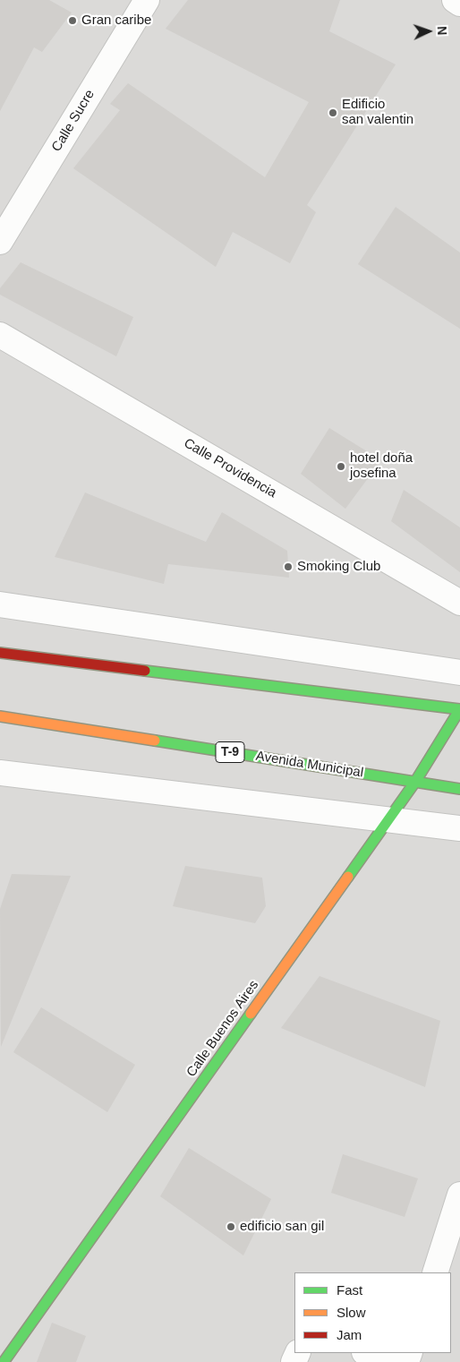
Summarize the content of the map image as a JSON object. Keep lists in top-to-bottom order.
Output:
{
  "streets": {
    "main road": ["T-9", "Avenida Municipal", "Calle Buenos Aires"],
    "street": ["Calle Sucre", "Calle Providencia"]
  },
  "crossings": [
    ["Avenida Municipal", "Calle Buenos Aires"]
  ],
  "places": [
    "Gran caribe",
    "Edificio san valentin",
    "hotel doña josefina",
    "Smoking Club",
    "edificio san gil"
  ],
  "legend": ["Fast", "Slow", "Jam"],
  "north": "right"
}
